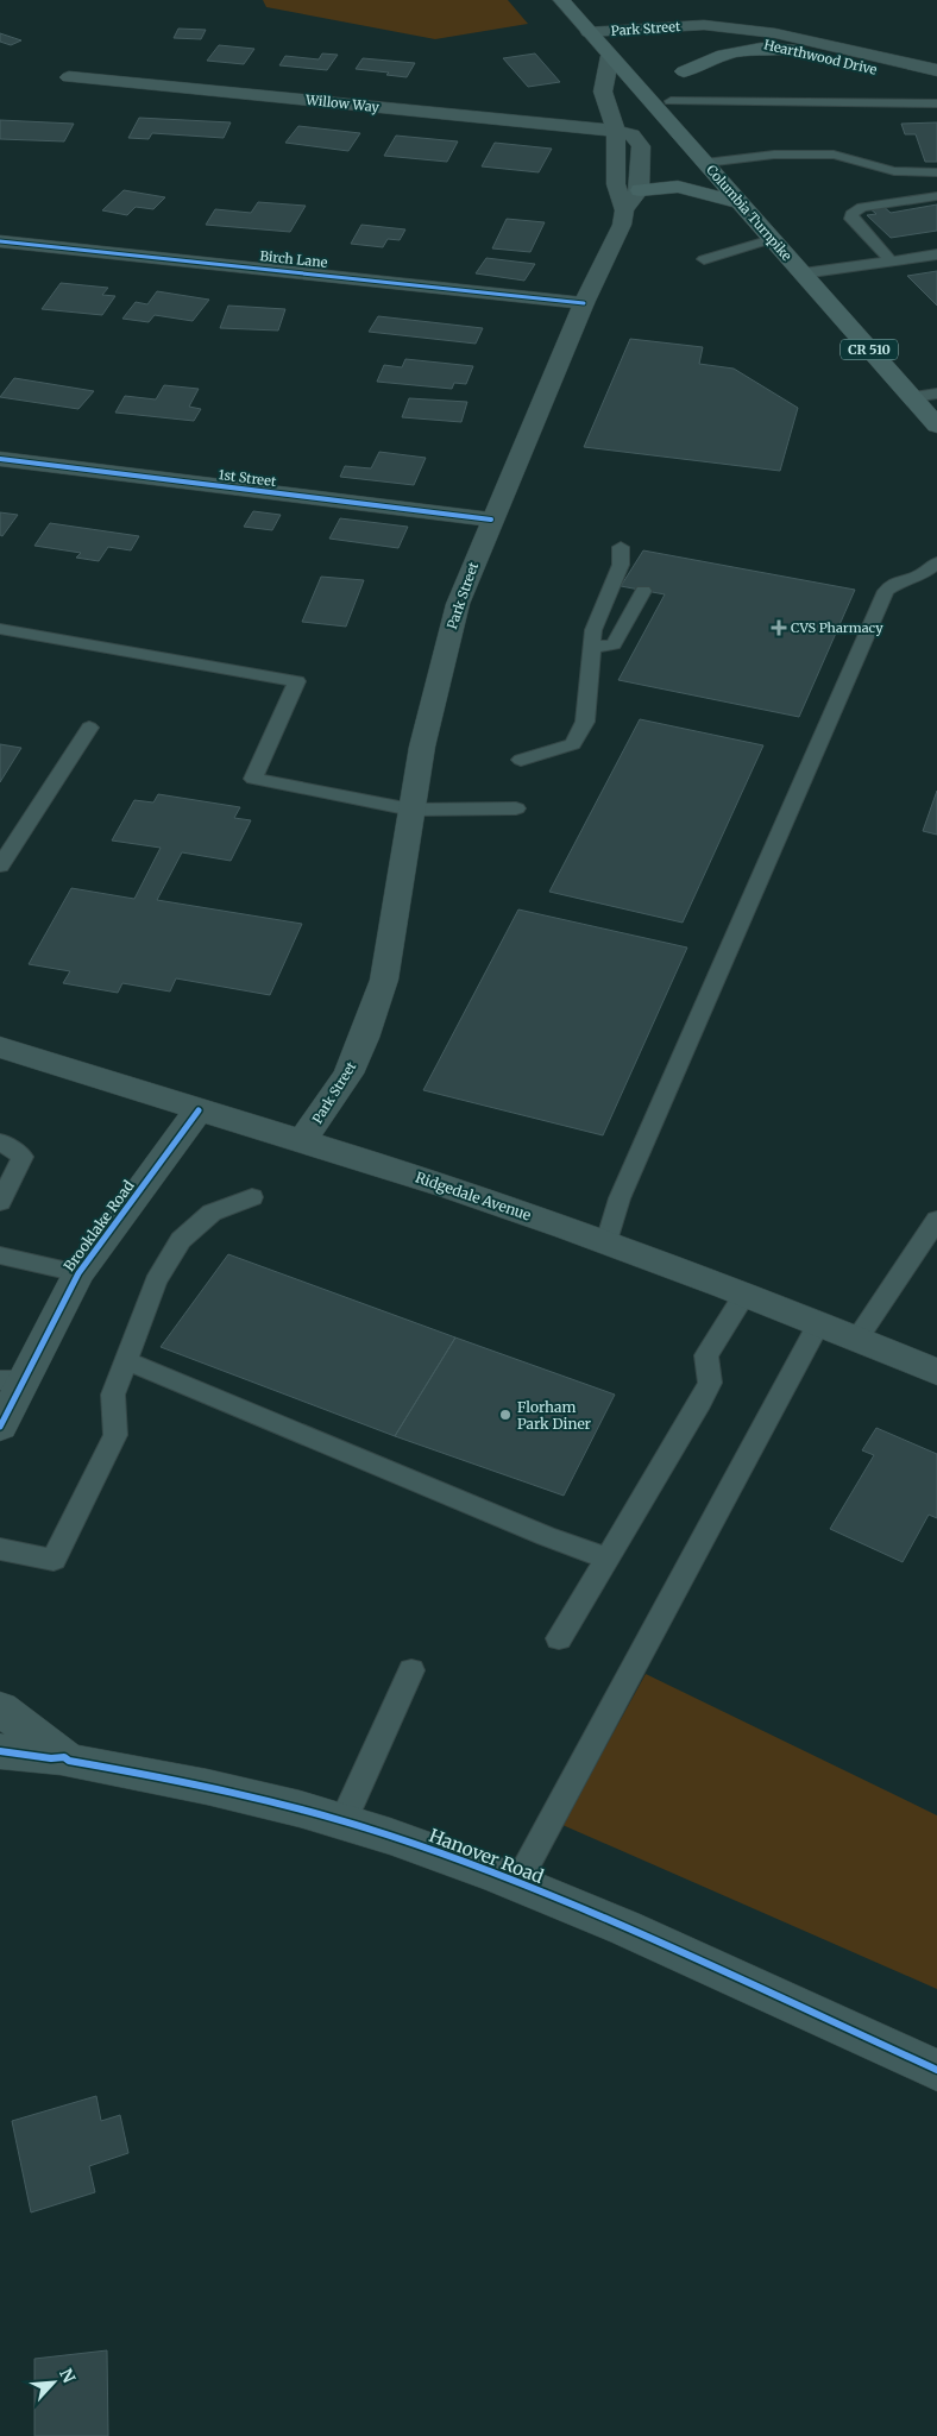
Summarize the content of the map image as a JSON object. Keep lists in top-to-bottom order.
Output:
{
  "streets": {
    "main road": ["Columbia Turnpike", "CR 510"],
    "street": [
      "Park Street",
      "Hearthwood Drive",
      "Willow Way",
      "Birch Lane",
      "1st Street",
      "Ridgedale Avenue",
      "Brooklake Road",
      "Hanover Road"
    ]
  },
  "crossings": [
    ["Park Street", "Hearthwood Drive"],
    ["Park Street", "Willow Way"],
    ["Park Street", "Columbia Turnpike"],
    ["Park Street", "Birch Lane"],
    ["Park Street", "1st Street"],
    ["Park Street", "Ridgedale Avenue"],
    ["Ridgedale Avenue", "Brooklake Road"]
  ],
  "places": {
    "health": ["CVS Pharmacy"],
    "other": ["Florham Park Diner"]
  },
  "north": "top right"
}
